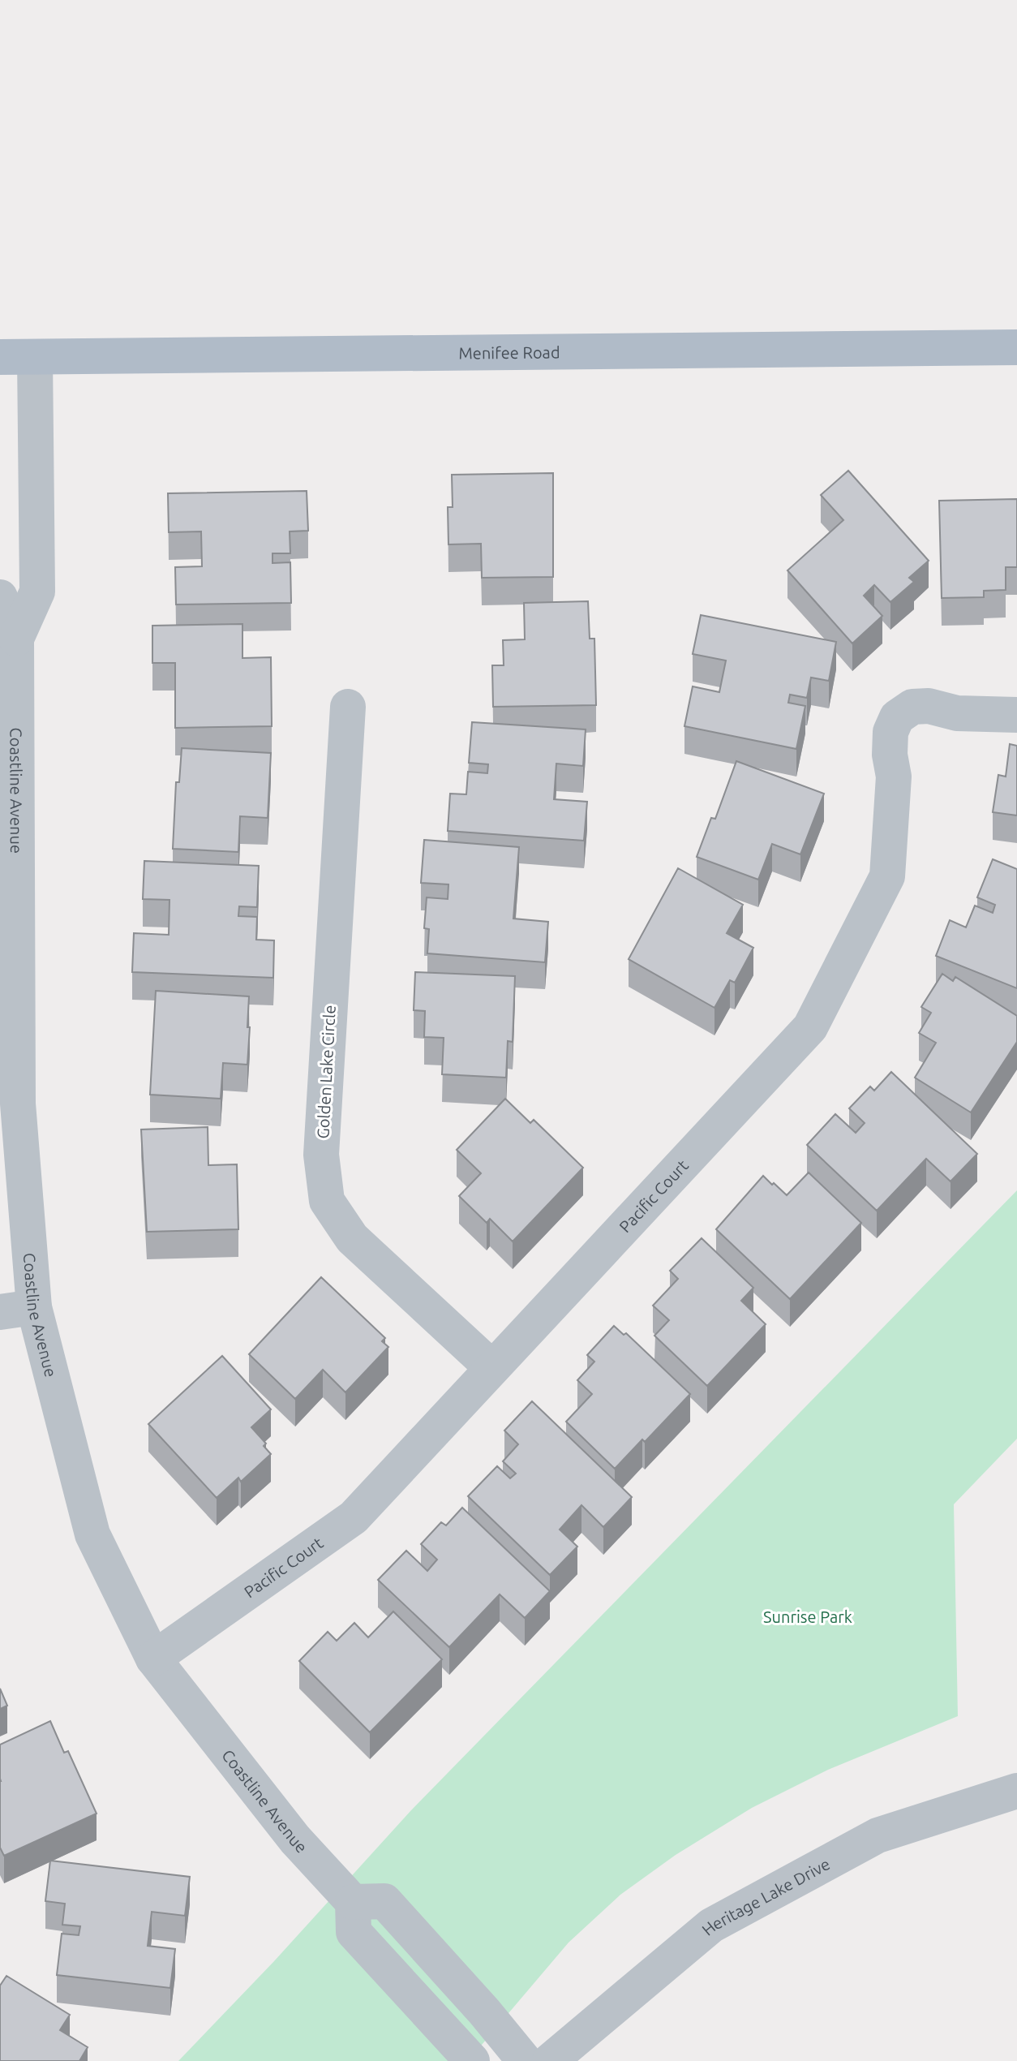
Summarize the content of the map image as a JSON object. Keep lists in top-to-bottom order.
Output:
{
  "streets": {
    "main road": ["Menifee Road"],
    "street": [
      "Coastline Avenue",
      "Golden Lake Circle",
      "Pacific Court",
      "Heritage Lake Drive"
    ]
  },
  "crossings": [
    ["Menifee Road", "Coastline Avenue"],
    ["Coastline Avenue", "Pacific Court"],
    ["Golden Lake Circle", "Pacific Court"]
  ],
  "parks": ["Sunrise Park"]
}
